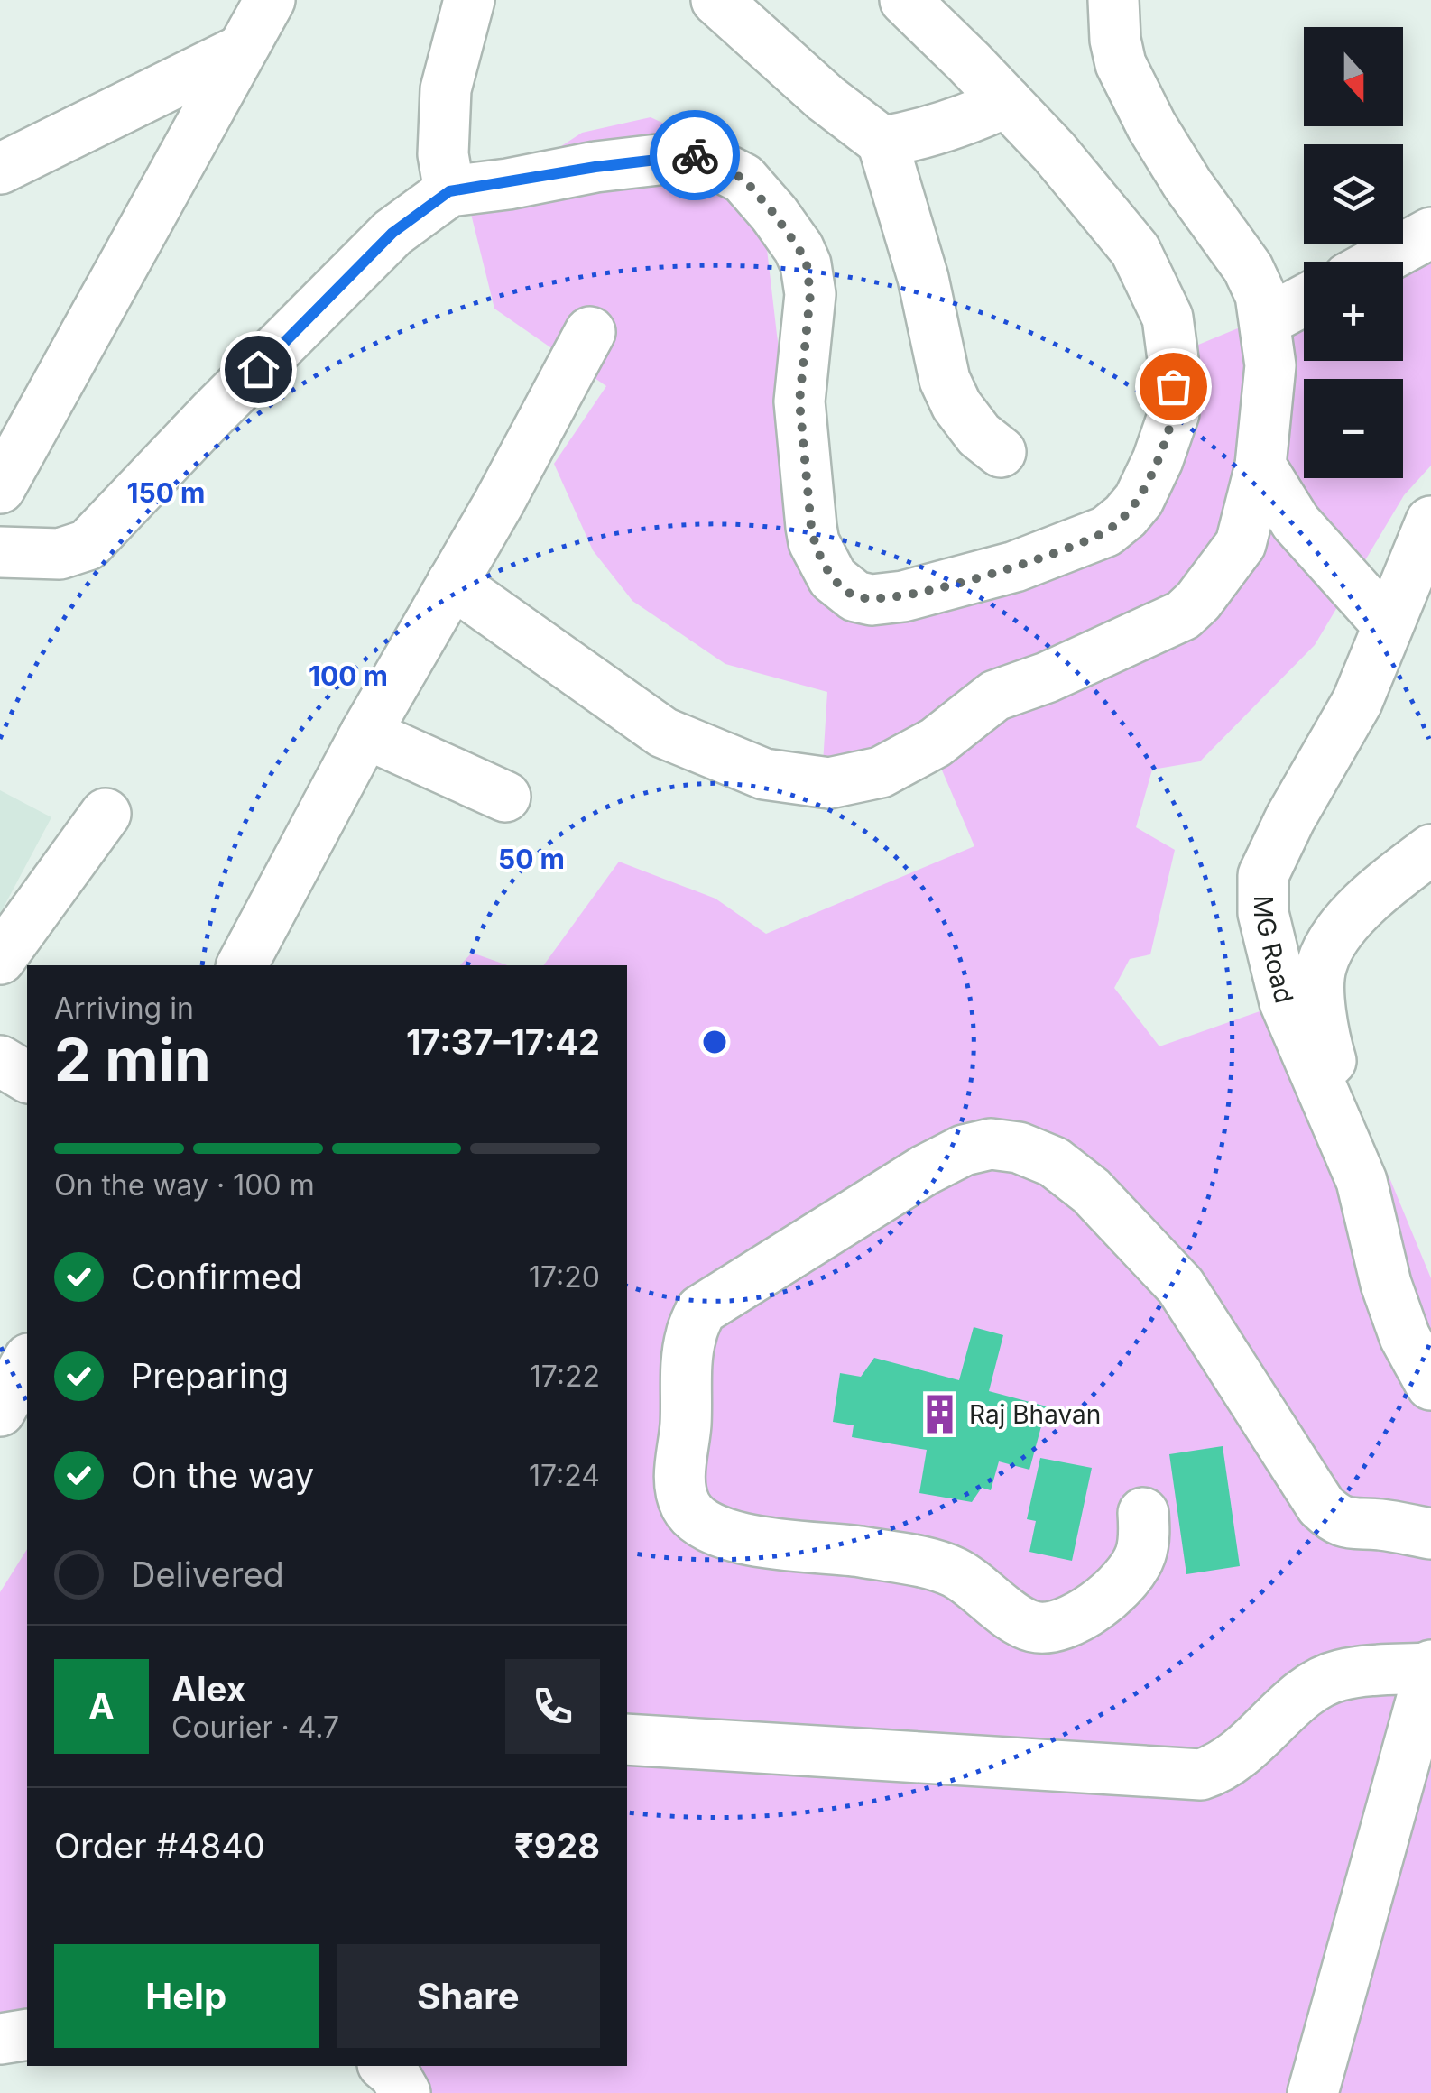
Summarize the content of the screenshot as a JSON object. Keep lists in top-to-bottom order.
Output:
{
  "streets": {
    "street": ["MG Road"]
  },
  "places": {
    "building": ["Raj Bhavan"]
  },
  "north": "bottom",
  "page": {
    "map_buttons": ["+", "−"],
    "heading": ["2 min", "Arriving in", "17:37–17:42"],
    "panel": [
      "Alex",
      "Courier · 4.7",
      "Order #4840",
      "₹928"
    ],
    "bar": "On the way · 100 m",
    "list": [
      ["Confirmed", "17:20"],
      ["Preparing", "17:22"],
      ["On the way", "17:24"],
      "Delivered"
    ],
    "round": "A",
    "buttons": ["Help", "Share"]
  },
  "rings": ["150 m", "100 m", "50 m"]
}
